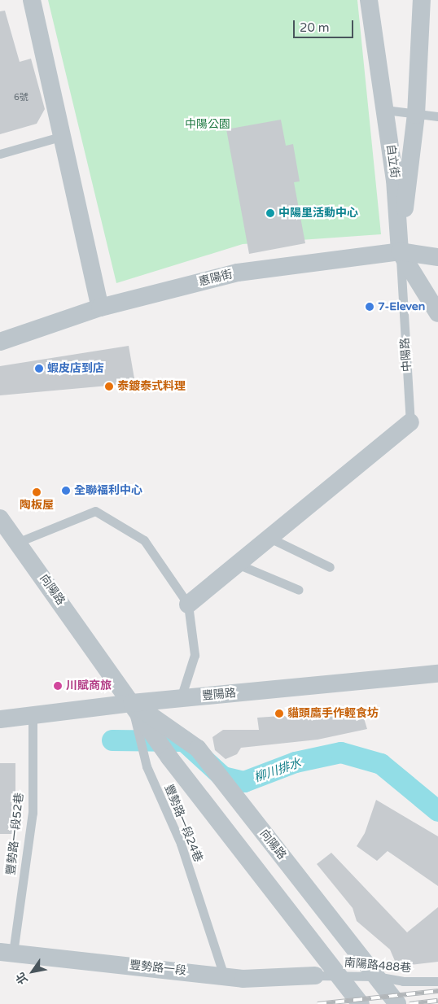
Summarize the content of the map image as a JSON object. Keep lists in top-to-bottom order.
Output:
{
  "streets": {
    "street": [
      "自立街",
      "惠陽街",
      "中陽路",
      "向陽路",
      "豐陽路",
      "豐勢路一段"
    ],
    "lane": ["豐勢路一段24巷", "豐勢路一段52巷", "南陽路488巷"]
  },
  "crossings": [
    ["自立街", "惠陽街"],
    ["自立街", "中陽路"],
    ["惠陽街", "中陽路"],
    ["向陽路", "豐陽路"],
    ["向陽路", "豐勢路一段24巷"],
    ["向陽路", "南陽路488巷"],
    ["豐陽路", "豐勢路一段24巷"],
    ["豐陽路", "豐勢路一段52巷"],
    ["豐勢路一段24巷", "豐勢路一段"],
    ["豐勢路一段52巷", "豐勢路一段"],
    ["南陽路488巷", "豐勢路一段"]
  ],
  "water": ["柳川排水"],
  "parks": ["中陽公園"],
  "places": [
    "中陽里活動中心",
    "7-Eleven",
    "蝦皮店到店",
    "泰鍍泰式料理",
    "全聯福利中心",
    "陶板屋",
    "川賦商旅",
    "貓頭鷹手作輕食坊"
  ],
  "house_numbers": ["6號"],
  "scale_bar": "20 m",
  "north": "bottom left"
}
